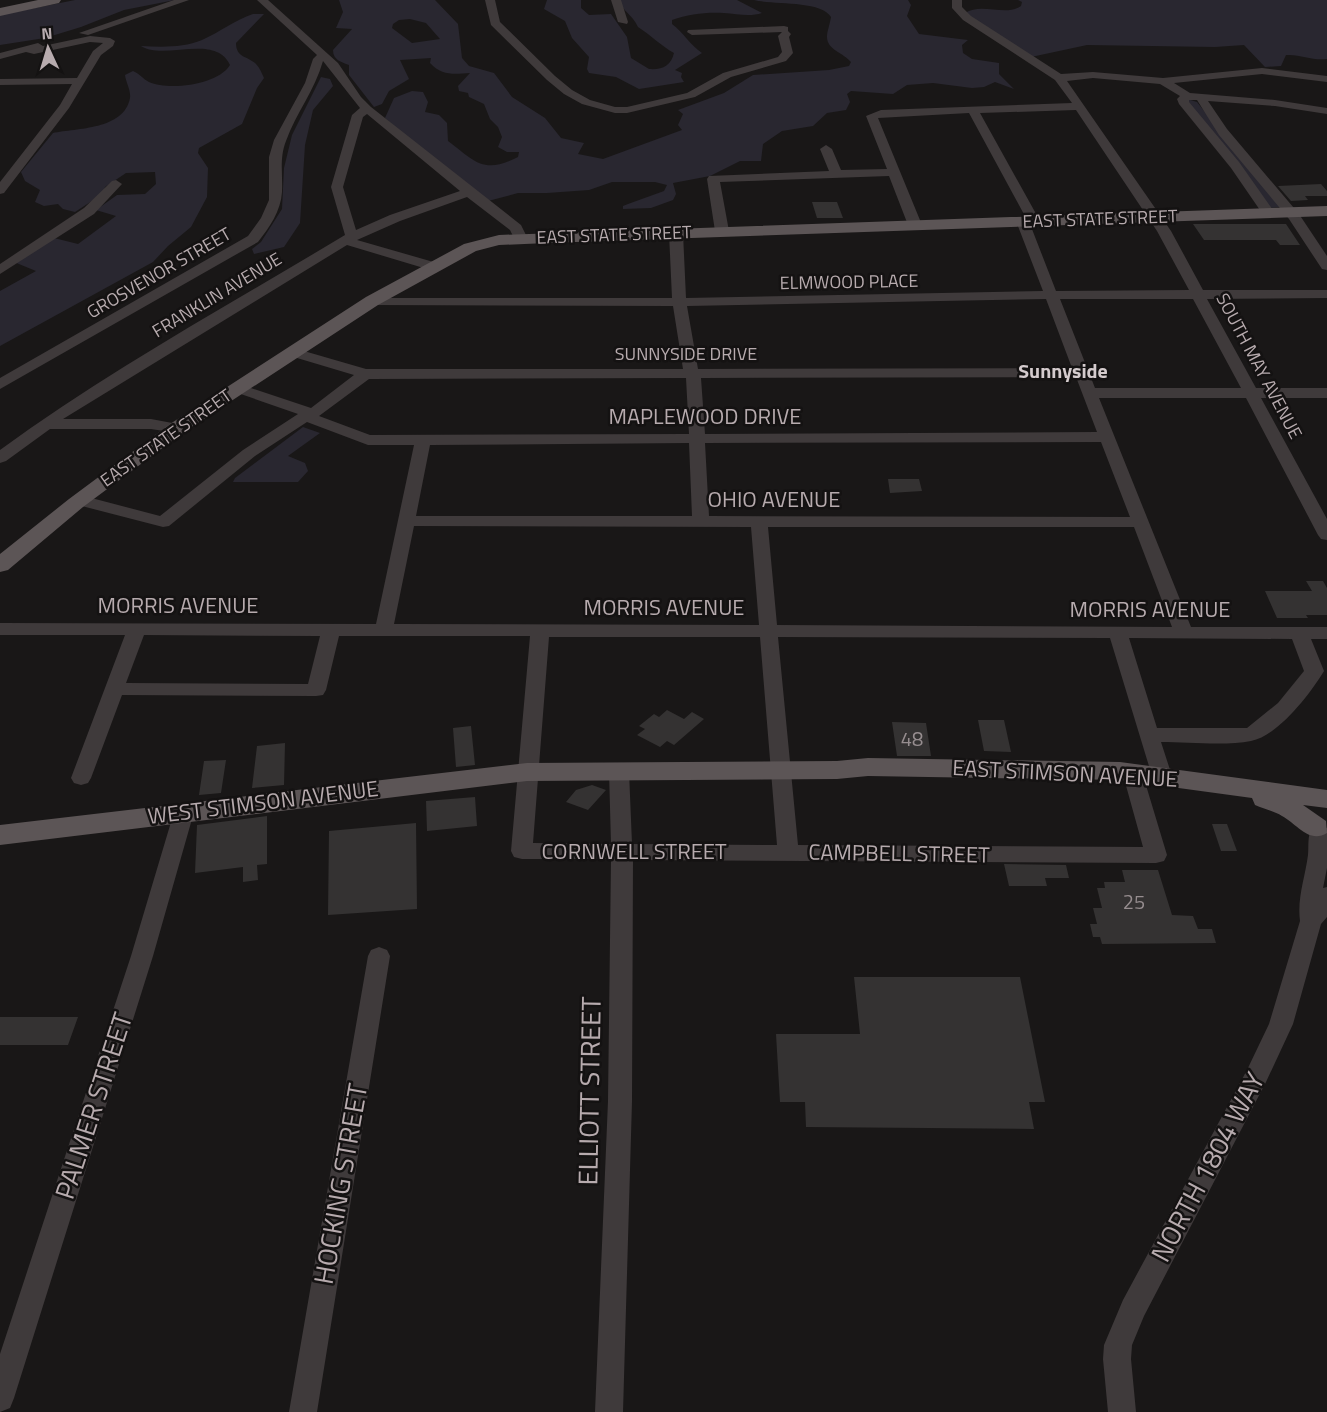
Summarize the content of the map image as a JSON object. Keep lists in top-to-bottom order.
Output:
{
  "streets": {
    "main road": ["EAST STATE STREET", "EAST STIMSON AVENUE", "WEST STIMSON AVENUE"],
    "street": [
      "GROSVENOR STREET",
      "ELMWOOD PLACE",
      "FRANKLIN AVENUE",
      "SUNNYSIDE DRIVE",
      "SOUTH MAY AVENUE",
      "MAPLEWOOD DRIVE",
      "OHIO AVENUE",
      "MORRIS AVENUE",
      "CORNWELL STREET",
      "CAMPBELL STREET",
      "ELLIOTT STREET",
      "PALMER STREET",
      "NORTH 1804 WAY",
      "HOCKING STREET"
    ]
  },
  "crossings": [
    ["EAST STATE STREET", "ELMWOOD PLACE"],
    ["EAST STATE STREET", "SUNNYSIDE DRIVE"],
    ["EAST STATE STREET", "SOUTH MAY AVENUE"],
    ["EAST STATE STREET", "MAPLEWOOD DRIVE"],
    ["ELMWOOD PLACE", "SOUTH MAY AVENUE"],
    ["OHIO AVENUE", "CAMPBELL STREET"],
    ["MORRIS AVENUE", "CORNWELL STREET"],
    ["MORRIS AVENUE", "CAMPBELL STREET"],
    ["EAST STIMSON AVENUE", "WEST STIMSON AVENUE"],
    ["EAST STIMSON AVENUE", "CORNWELL STREET"],
    ["EAST STIMSON AVENUE", "CAMPBELL STREET"],
    ["EAST STIMSON AVENUE", "ELLIOTT STREET"],
    ["EAST STIMSON AVENUE", "NORTH 1804 WAY"],
    ["WEST STIMSON AVENUE", "CORNWELL STREET"],
    ["WEST STIMSON AVENUE", "PALMER STREET"],
    ["CORNWELL STREET", "CAMPBELL STREET"],
    ["CORNWELL STREET", "ELLIOTT STREET"]
  ],
  "districts": ["Sunnyside"],
  "house_numbers": ["48", "25"],
  "north": "top"
}
